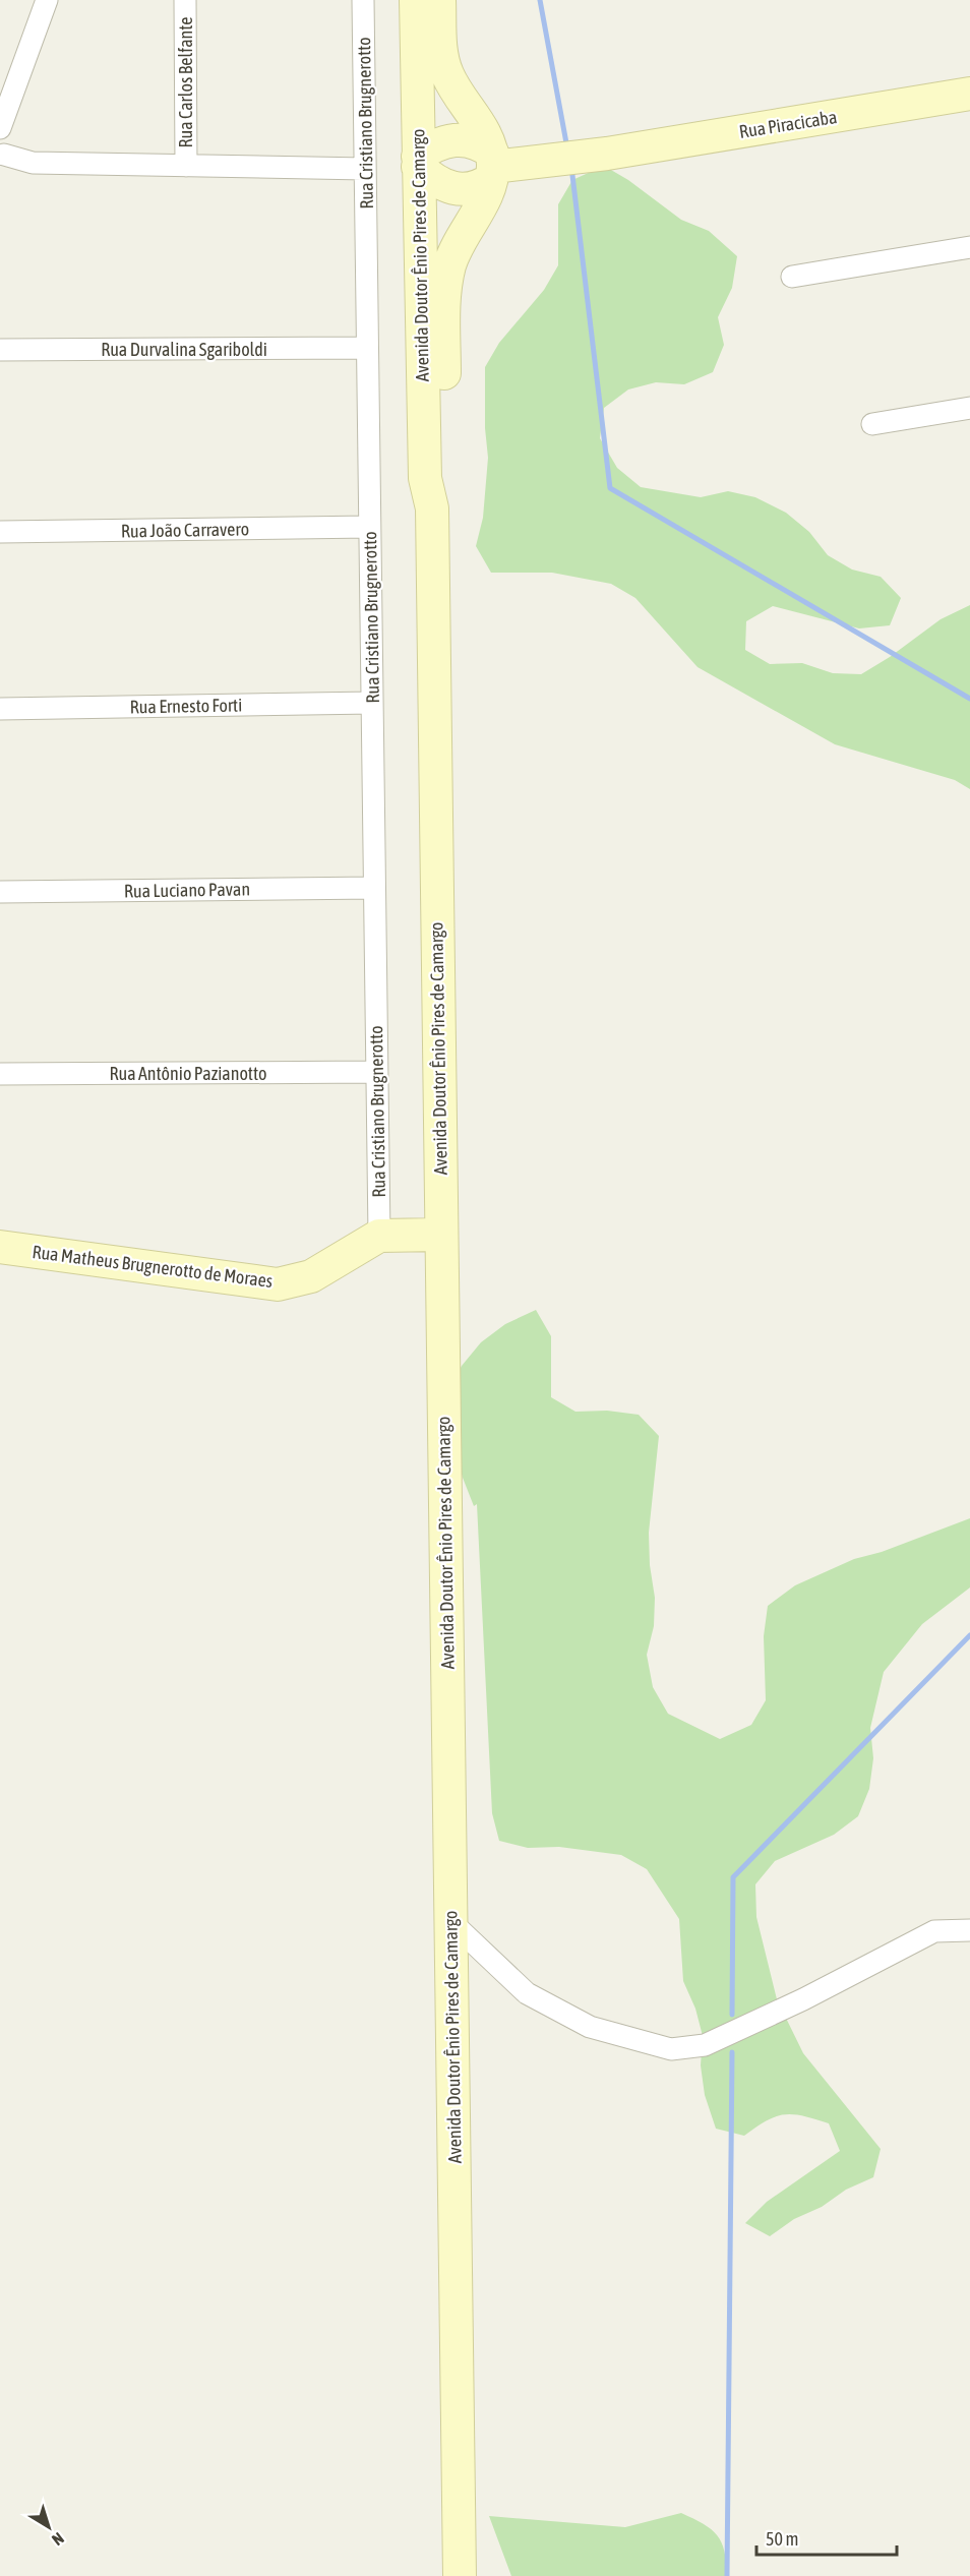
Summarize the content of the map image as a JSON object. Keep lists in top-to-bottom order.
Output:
{
  "streets": {
    "main road": ["Rua Piracicaba", "Avenida Doutor Ênio Pires de Camargo", "Rua Matheus Brugnerotto de Moraes"],
    "street": [
      "Rua Carlos Belfante",
      "Rua Cristiano Brugnerotto",
      "Rua Durvalina Sgariboldi",
      "Rua João Carravero",
      "Rua Ernesto Forti",
      "Rua Luciano Pavan",
      "Rua Antônio Pazianotto"
    ]
  },
  "crossings": [
    ["Rua Cristiano Brugnerotto", "Rua Durvalina Sgariboldi"],
    ["Rua Cristiano Brugnerotto", "Rua João Carravero"],
    ["Rua Cristiano Brugnerotto", "Rua Ernesto Forti"],
    ["Rua Cristiano Brugnerotto", "Rua Luciano Pavan"],
    ["Rua Cristiano Brugnerotto", "Rua Antônio Pazianotto"],
    ["Rua Cristiano Brugnerotto", "Rua Matheus Brugnerotto de Moraes"],
    ["Rua Piracicaba", "Avenida Doutor Ênio Pires de Camargo"]
  ],
  "scale_bar": "50 m",
  "north": "bottom right"
}
